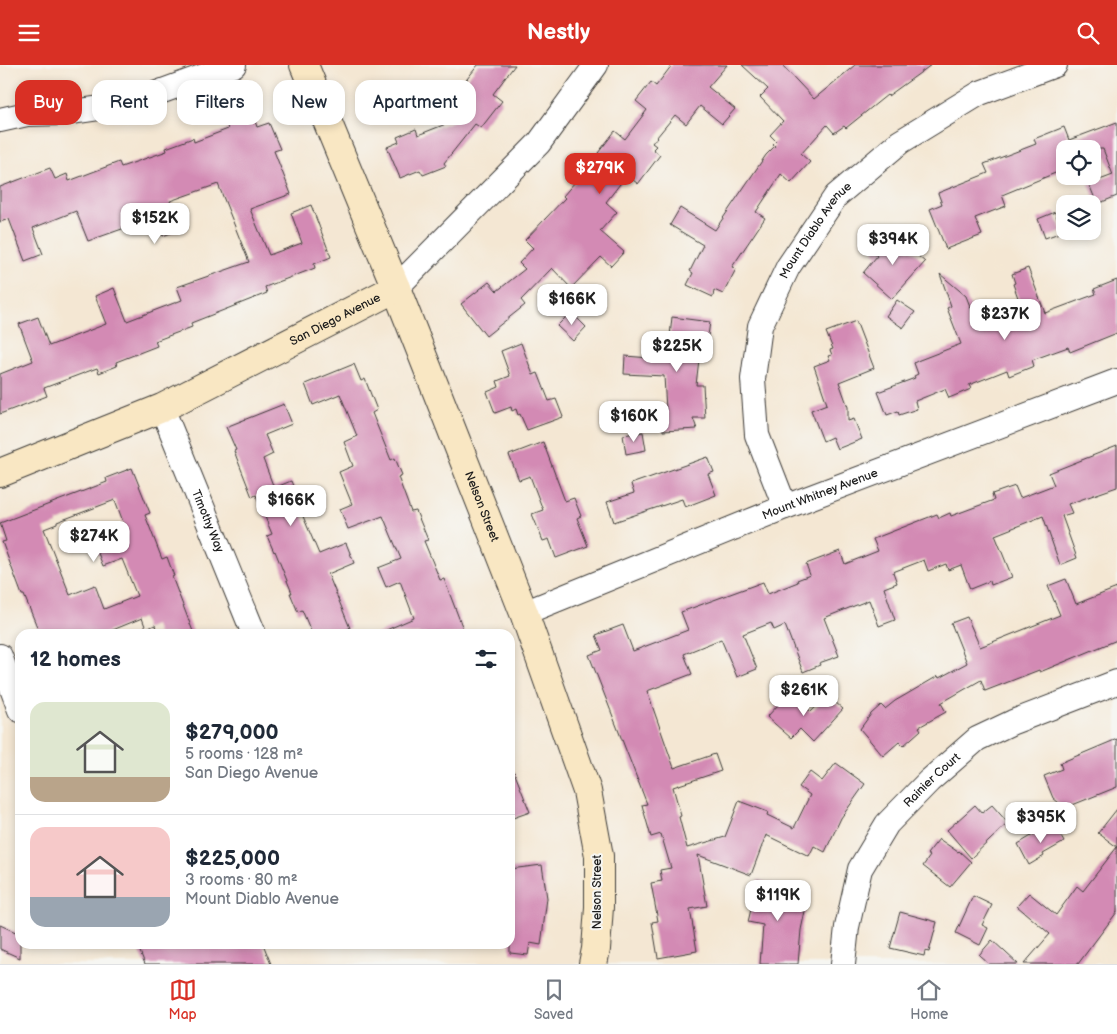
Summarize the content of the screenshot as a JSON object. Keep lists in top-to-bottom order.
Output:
{
  "streets": {
    "street": [
      "Mount Diablo Avenue",
      "San Diego Avenue",
      "Mount Whitney Avenue",
      "Nelson Street",
      "Timothy Way",
      "Rainier Court"
    ]
  },
  "crossings": [
    ["Mount Diablo Avenue", "Mount Whitney Avenue"],
    ["San Diego Avenue", "Nelson Street"],
    ["San Diego Avenue", "Timothy Way"],
    ["Mount Whitney Avenue", "Nelson Street"]
  ],
  "page": {
    "header": "Nestly",
    "chip": [
      "Buy",
      "Rent",
      "Filters",
      "New",
      "Apartment"
    ],
    "price": [
      "$279K",
      "$152K",
      "$394K",
      "$166K",
      "$237K",
      "$225K",
      "$160K",
      "$166K",
      "$274K",
      "$261K",
      "$395K",
      "$119K"
    ],
    "heading": "12 homes",
    "list": [
      {
        "name": "$279,000",
        "note": "5 rooms · 128 m² · San Diego Avenue"
      },
      {
        "name": "$225,000",
        "note": "3 rooms · 80 m² · Mount Diablo Avenue"
      }
    ],
    "tabs": ["Map", "Saved", "Home"]
  }
}
